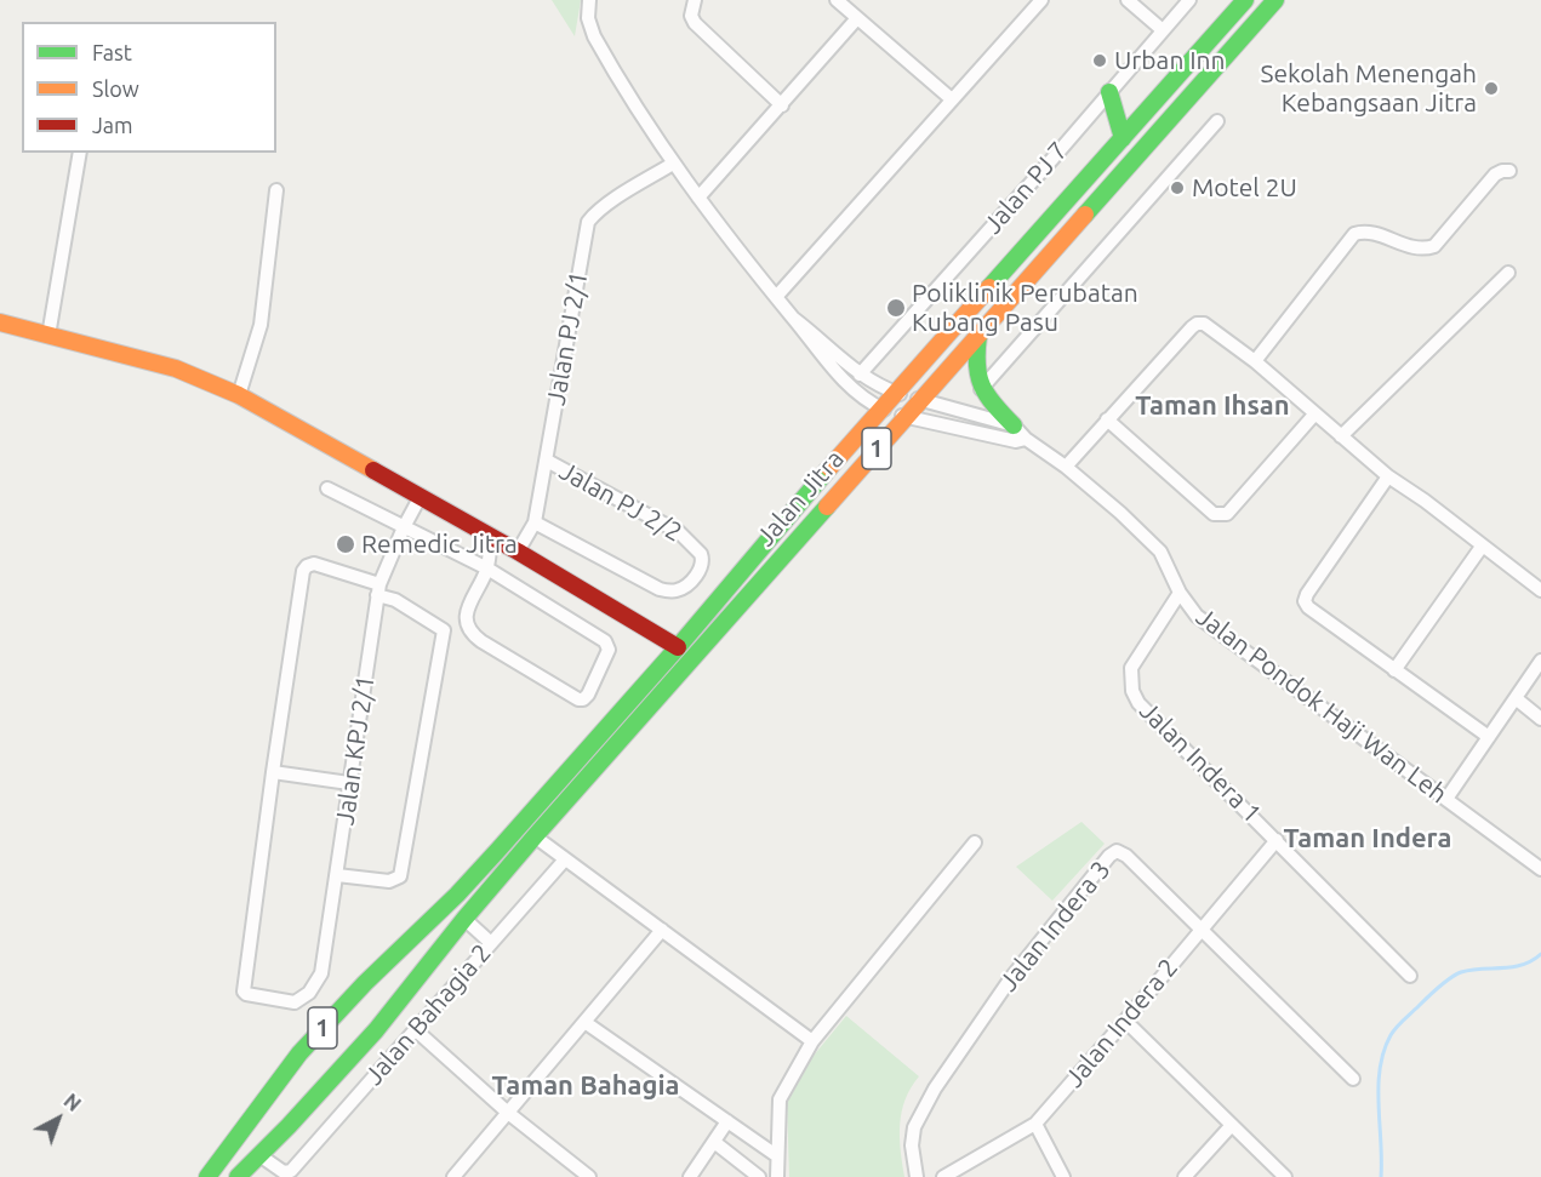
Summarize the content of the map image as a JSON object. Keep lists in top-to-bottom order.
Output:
{
  "streets": {
    "main road": ["1", "Jalan Jitra"],
    "street": [
      "Jalan PJ 7",
      "Jalan PJ 2/1",
      "Jalan PJ 2/2",
      "Jalan Pondok Haji Wan Leh",
      "Jalan KPJ 2/1",
      "Jalan Indera 1",
      "Jalan Indera 3",
      "Jalan Bahagia 2",
      "Jalan Indera 2"
    ]
  },
  "crossings": [
    ["Jalan PJ 2/1", "Jalan PJ 2/2"],
    ["1", "Jalan Jitra"],
    ["Jalan Jitra", "Jalan Pondok Haji Wan Leh"],
    ["Jalan Pondok Haji Wan Leh", "Jalan Indera 1"],
    ["Jalan Indera 1", "Jalan Indera 2"],
    ["Jalan Indera 3", "Jalan Indera 2"]
  ],
  "districts": ["Taman Ihsan", "Taman Indera", "Taman Bahagia"],
  "places": [
    "Urban Inn",
    "Sekolah Menengah Kebangsaan Jitra",
    "Motel 2U",
    "Poliklinik Perubatan Kubang Pasu",
    "Remedic Jitra"
  ],
  "legend": ["Fast", "Slow", "Jam"],
  "north": "top right"
}
